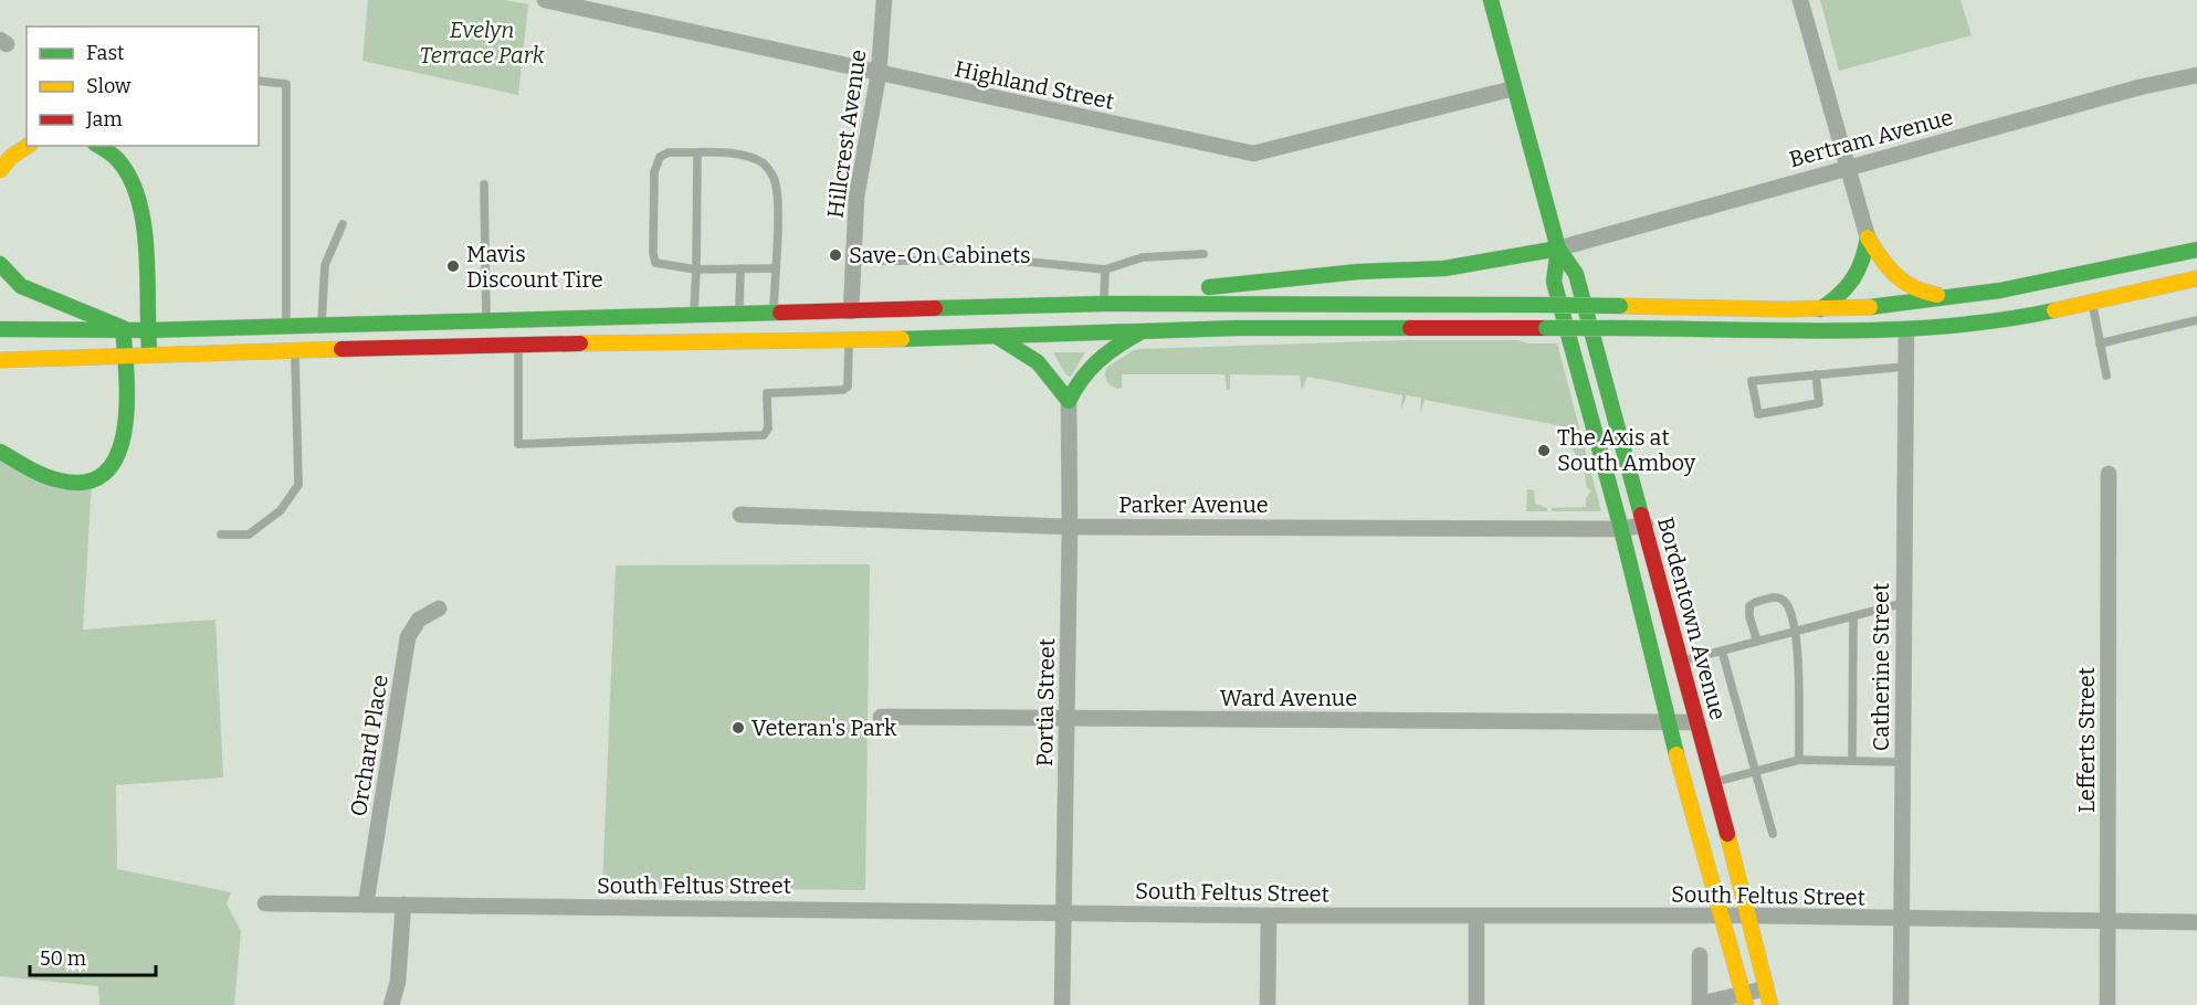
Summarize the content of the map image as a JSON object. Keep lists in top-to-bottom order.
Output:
{
  "streets": {
    "main road": ["Bordentown Avenue"],
    "street": [
      "Highland Street",
      "Hillcrest Avenue",
      "Bertram Avenue",
      "Parker Avenue",
      "Catherine Street",
      "Ward Avenue",
      "Portia Street",
      "Lefferts Street",
      "Orchard Place",
      "South Feltus Street"
    ]
  },
  "crossings": [
    ["Highland Street", "Hillcrest Avenue"],
    ["Highland Street", "Bordentown Avenue"],
    ["Bertram Avenue", "Bordentown Avenue"],
    ["Parker Avenue", "Bordentown Avenue"],
    ["Parker Avenue", "Portia Street"],
    ["Bordentown Avenue", "Ward Avenue"],
    ["Bordentown Avenue", "South Feltus Street"],
    ["Catherine Street", "South Feltus Street"],
    ["Ward Avenue", "Portia Street"],
    ["Portia Street", "South Feltus Street"],
    ["Lefferts Street", "South Feltus Street"],
    ["Orchard Place", "South Feltus Street"]
  ],
  "parks": ["Evelyn Terrace Park"],
  "places": [
    "Save-On Cabinets",
    "Mavis Discount Tire",
    "The Axis at South Amboy",
    "Veteran's Park"
  ],
  "legend": ["Fast", "Slow", "Jam"],
  "scale_bar": "50 m"
}
